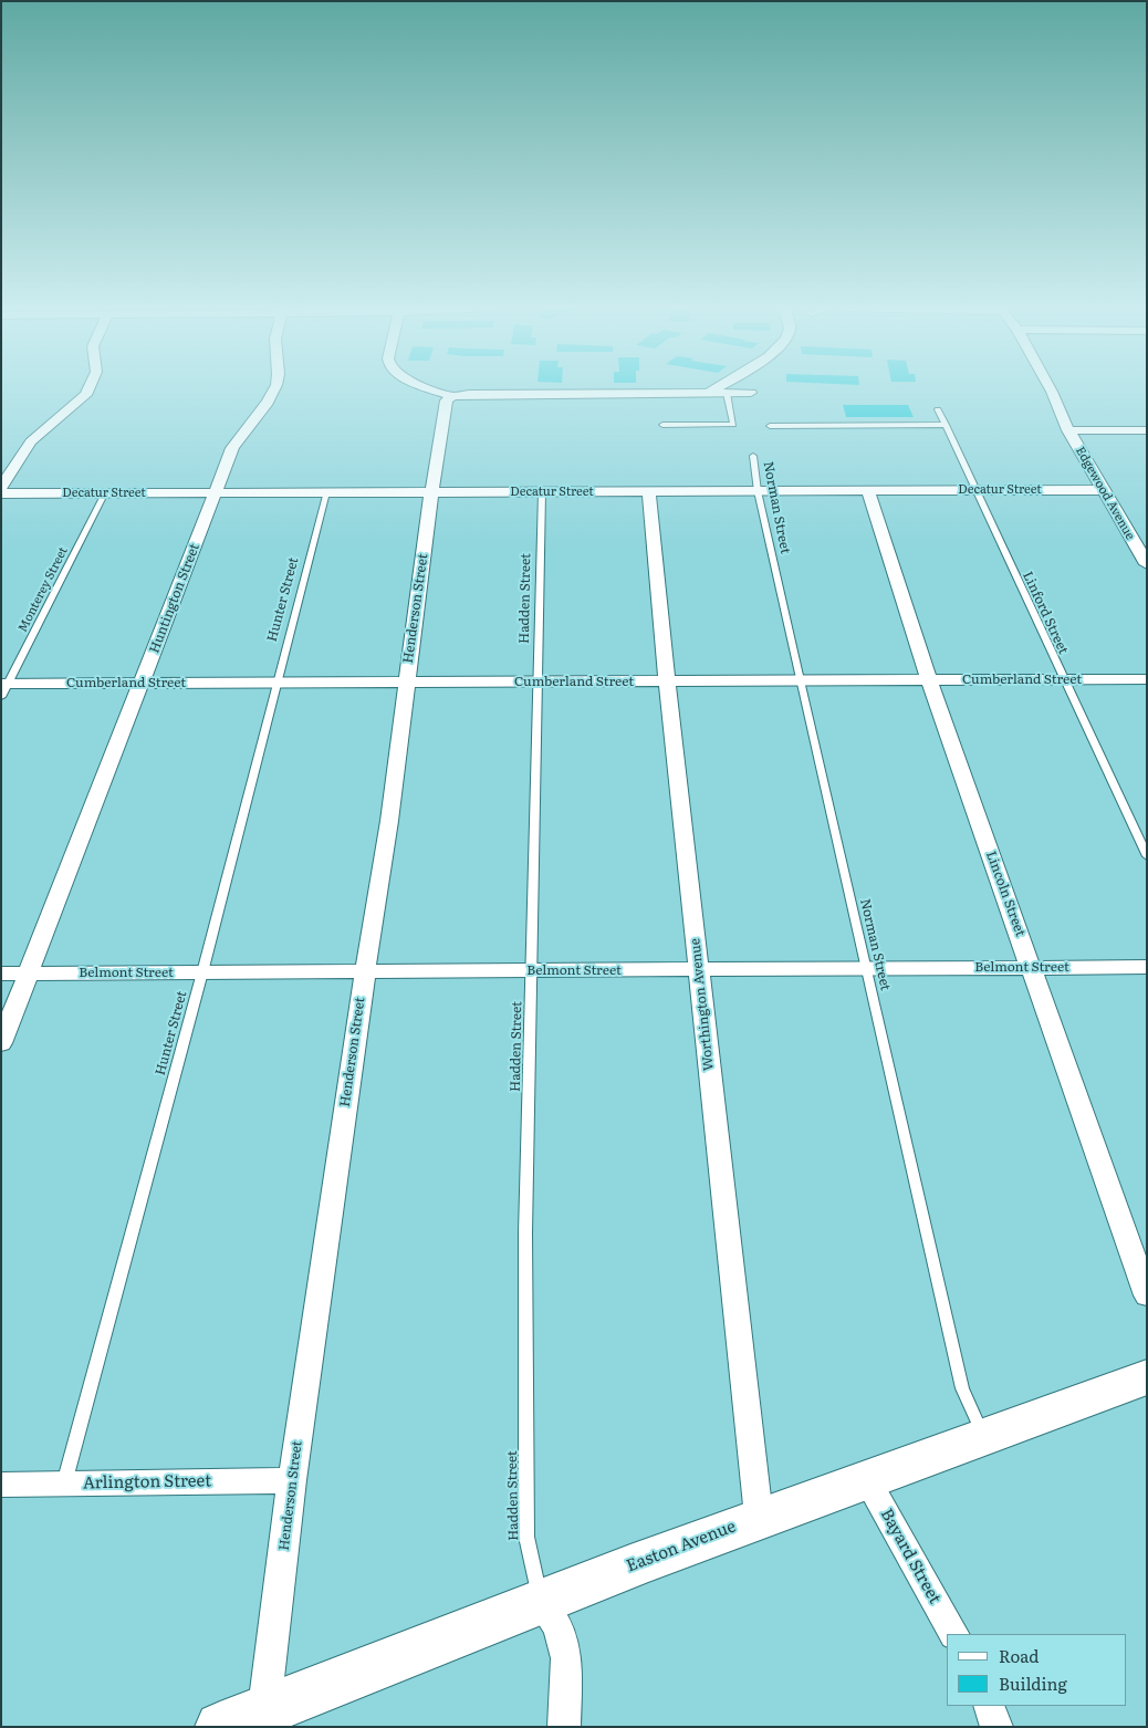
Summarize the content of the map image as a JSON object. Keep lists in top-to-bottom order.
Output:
{
  "streets": {
    "main road": ["Easton Avenue"],
    "street": [
      "Decatur Street",
      "Edgewood Avenue",
      "Huntington Street",
      "Henderson Street",
      "Cumberland Street",
      "Lincoln Street",
      "Belmont Street",
      "Worthington Avenue",
      "Arlington Street",
      "Bayard Street"
    ],
    "lane": [
      "Norman Street",
      "Monterey Street",
      "Hadden Street",
      "Hunter Street",
      "Linford Street"
    ]
  },
  "crossings": [
    ["Decatur Street", "Edgewood Avenue"],
    ["Decatur Street", "Norman Street"],
    ["Decatur Street", "Monterey Street"],
    ["Decatur Street", "Huntington Street"],
    ["Decatur Street", "Hadden Street"],
    ["Decatur Street", "Hunter Street"],
    ["Decatur Street", "Henderson Street"],
    ["Decatur Street", "Linford Street"],
    ["Decatur Street", "Lincoln Street"],
    ["Decatur Street", "Worthington Avenue"],
    ["Norman Street", "Cumberland Street"],
    ["Norman Street", "Belmont Street"],
    ["Norman Street", "Easton Avenue"],
    ["Monterey Street", "Cumberland Street"],
    ["Huntington Street", "Cumberland Street"],
    ["Huntington Street", "Belmont Street"],
    ["Hadden Street", "Cumberland Street"],
    ["Hadden Street", "Belmont Street"],
    ["Hadden Street", "Easton Avenue"],
    ["Hunter Street", "Cumberland Street"],
    ["Hunter Street", "Belmont Street"],
    ["Hunter Street", "Arlington Street"],
    ["Henderson Street", "Cumberland Street"],
    ["Henderson Street", "Belmont Street"],
    ["Henderson Street", "Arlington Street"],
    ["Henderson Street", "Easton Avenue"],
    ["Linford Street", "Cumberland Street"],
    ["Cumberland Street", "Lincoln Street"],
    ["Cumberland Street", "Worthington Avenue"],
    ["Lincoln Street", "Belmont Street"],
    ["Belmont Street", "Worthington Avenue"],
    ["Worthington Avenue", "Easton Avenue"],
    ["Easton Avenue", "Bayard Street"]
  ],
  "legend": ["Road", "Building"]
}
